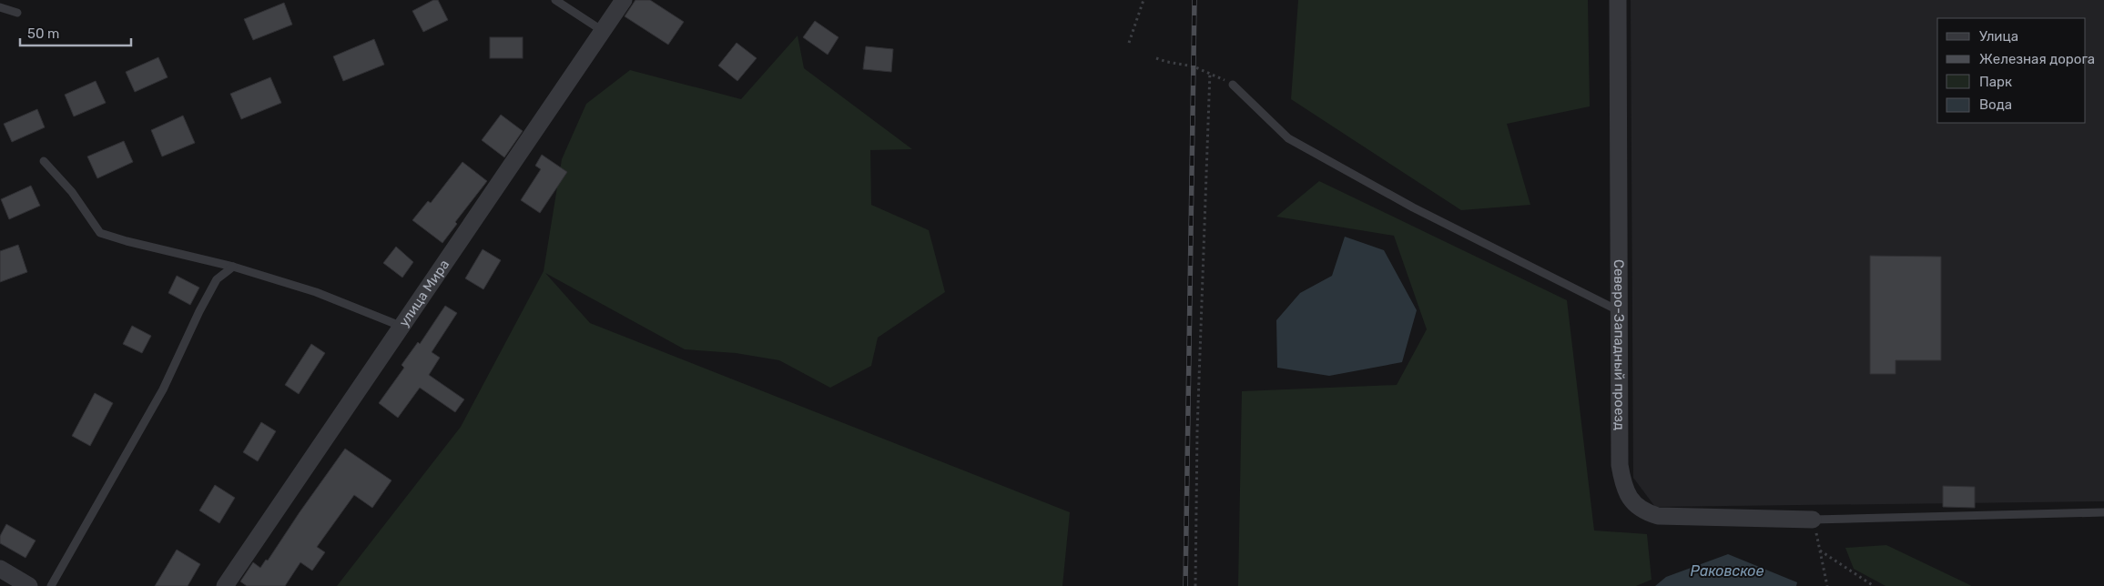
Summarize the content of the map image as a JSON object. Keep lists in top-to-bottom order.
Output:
{
  "streets": {
    "street": ["улица Мира", "Северо-Западный проезд"]
  },
  "water": ["Раковское"],
  "legend": [
    "Улица",
    "Железная дорога",
    "Парк",
    "Вода"
  ],
  "scale_bar": "50 m"
}
